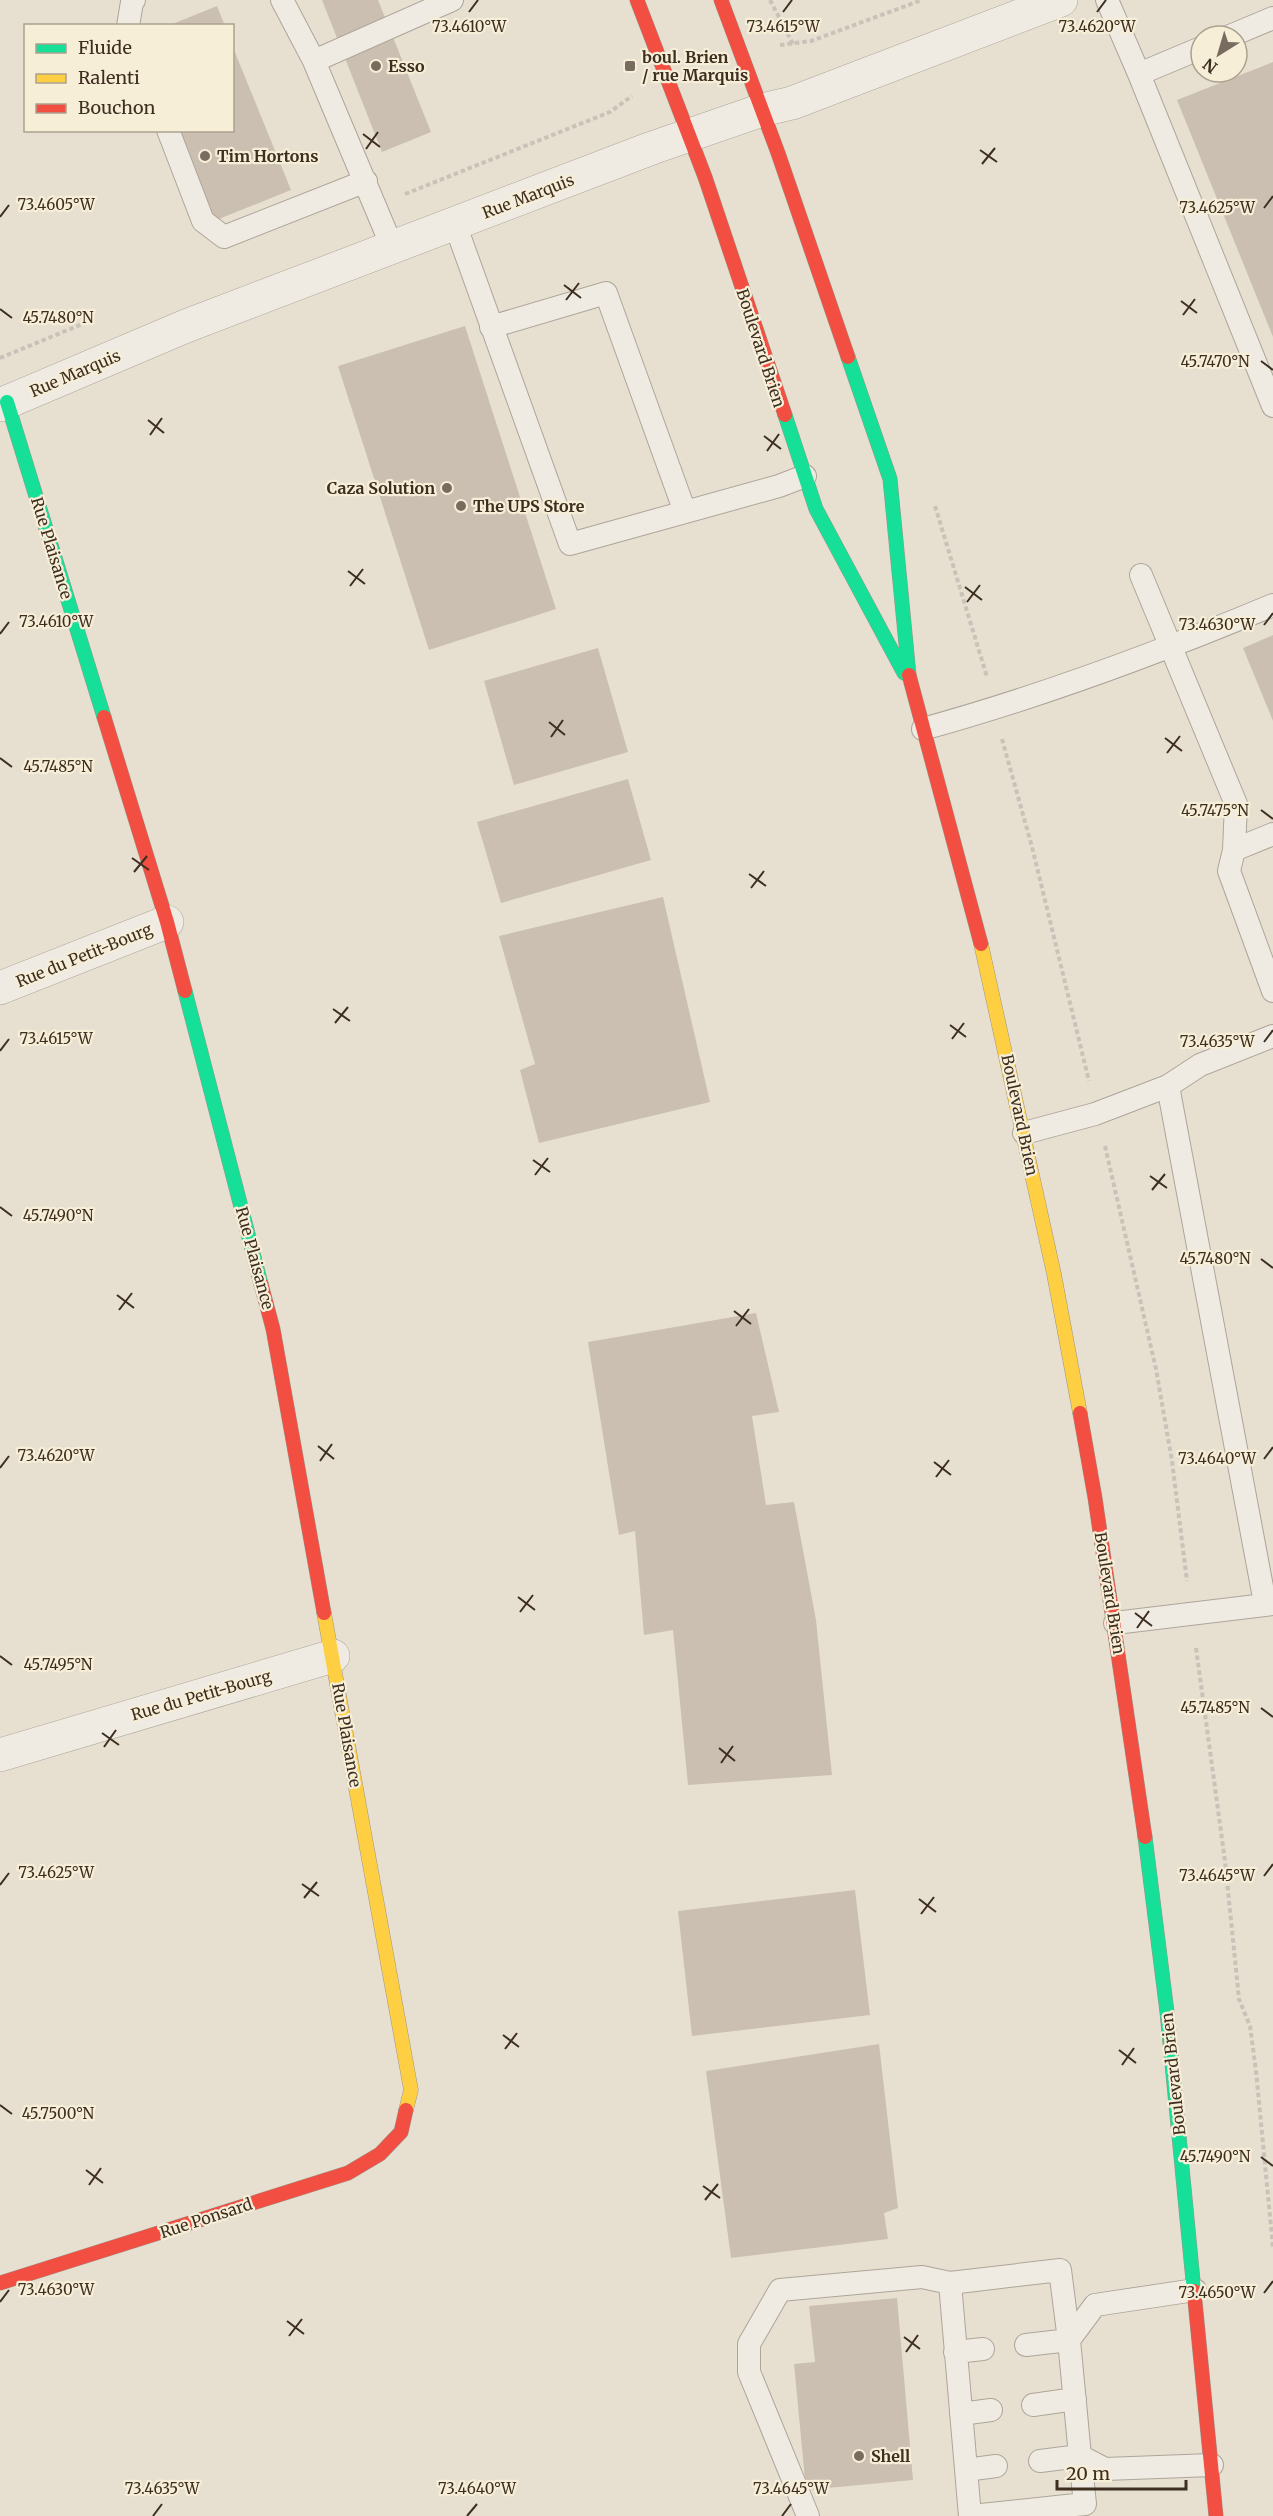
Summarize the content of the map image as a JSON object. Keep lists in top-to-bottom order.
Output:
{
  "streets": {
    "main road": ["Boulevard Brien", "Rue Plaisance", "Rue Ponsard"],
    "street": ["Rue Marquis", "Rue du Petit-Bourg"]
  },
  "crossings": [
    ["Rue Marquis", "Boulevard Brien"],
    ["Rue Marquis", "Rue Plaisance"],
    ["Rue Plaisance", "Rue du Petit-Bourg"],
    ["Rue Plaisance", "Rue Ponsard"]
  ],
  "places": {
    "other": [
      "Esso",
      "Tim Hortons",
      "Caza Solution",
      "The UPS Store",
      "Shell"
    ],
    "transit": ["boul. Brien / rue Marquis"]
  },
  "legend": ["Fluide", "Ralenti", "Bouchon"],
  "scale_bar": "20 m",
  "north": "bottom left",
  "coordinates": [
    "73.4610°W",
    "73.4615°W",
    "73.4620°W",
    "73.4605°W",
    "73.4625°W",
    "45.7480°N",
    "45.7470°N",
    "73.4630°W",
    "45.7485°N",
    "45.7475°N",
    "73.4635°W",
    "45.7490°N",
    "73.4640°W",
    "45.7495°N",
    "73.4645°W",
    "45.7500°N",
    "73.4650°W"
  ]
}
